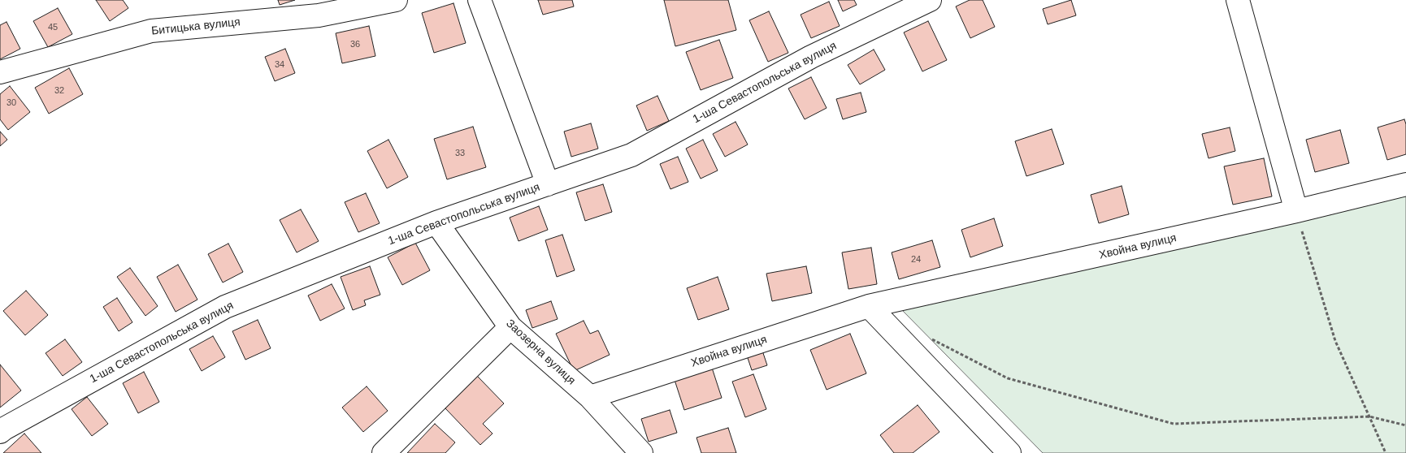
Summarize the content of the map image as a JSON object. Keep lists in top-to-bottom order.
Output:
{
  "streets": {
    "street": [
      "Битицька вулиця",
      "1-ша Севастопольська вулиця",
      "Хвойна вулиця",
      "Заозерна вулиця"
    ]
  },
  "crossings": [
    ["1-ша Севастопольська вулиця", "Заозерна вулиця"],
    ["Хвойна вулиця", "Заозерна вулиця"]
  ],
  "house_numbers": [
    "45",
    "36",
    "34",
    "32",
    "30",
    "33",
    "24"
  ]
}
